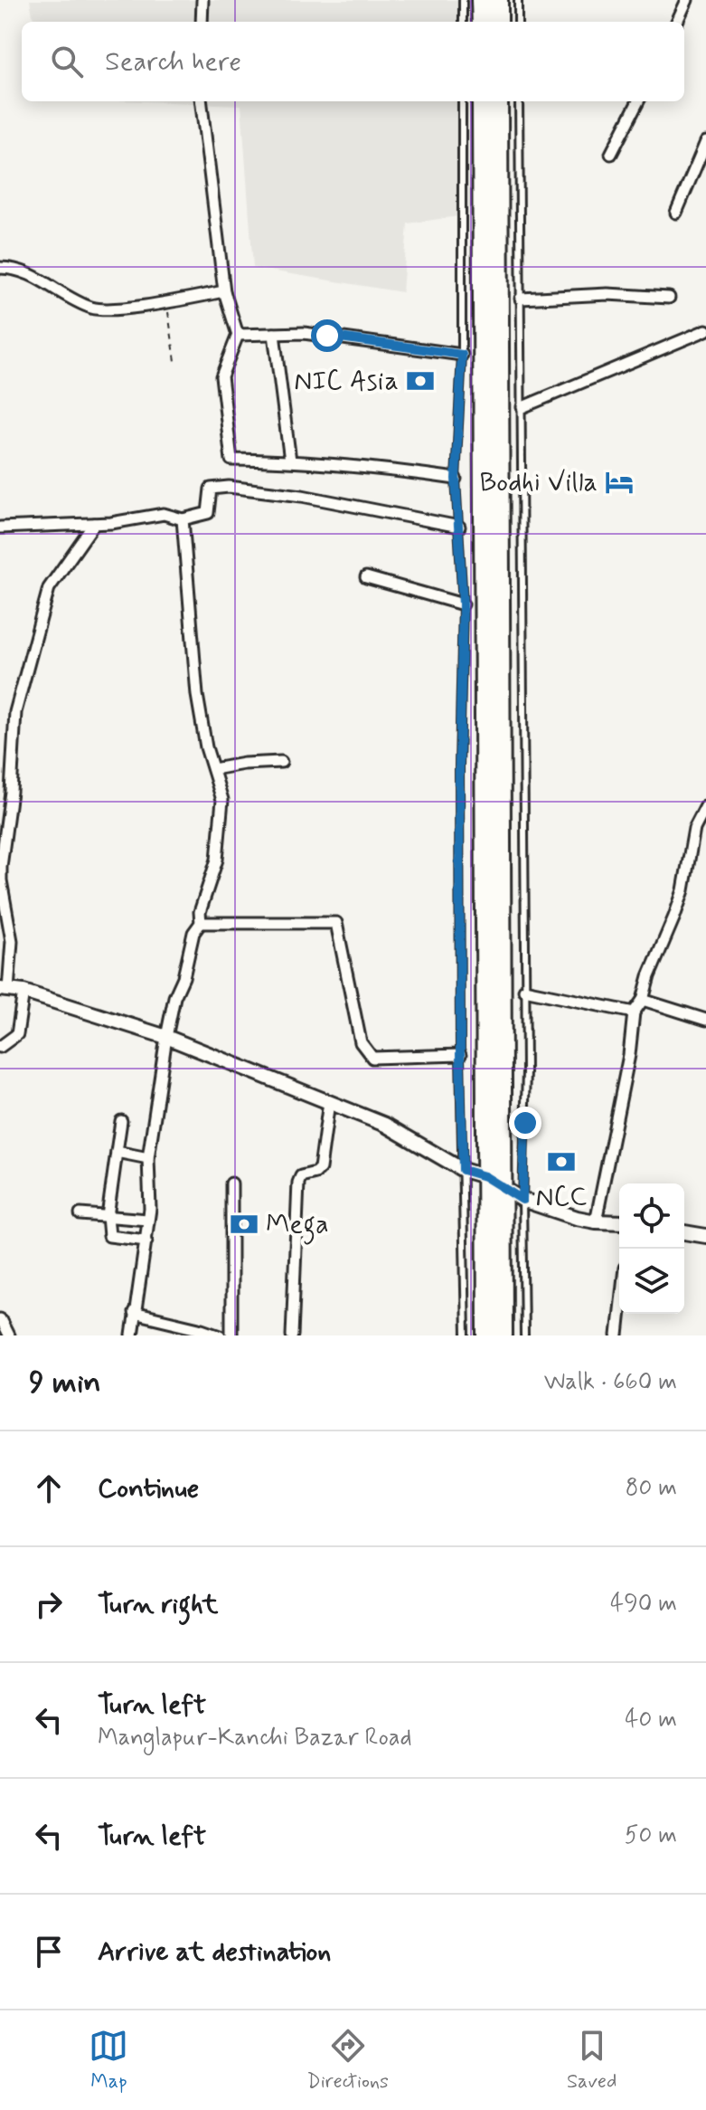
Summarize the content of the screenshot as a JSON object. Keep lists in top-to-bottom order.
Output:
{
  "places": {
    "bank": ["NIC Asia", "NCC", "Mega"],
    "hotel": ["Bodhi Villa"]
  },
  "page": {
    "search": "Search here",
    "heading": ["9 min", "Walk · 660 m"],
    "list": [
      ["Continue", "80 m"],
      ["Turn right", "490 m"],
      ["Turn left", "Manglapur-Kanchi Bazar Road", "40 m"],
      ["Turn left", "50 m"],
      "Arrive at destination"
    ],
    "nav": ["Map", "Directions", "Saved"]
  }
}
